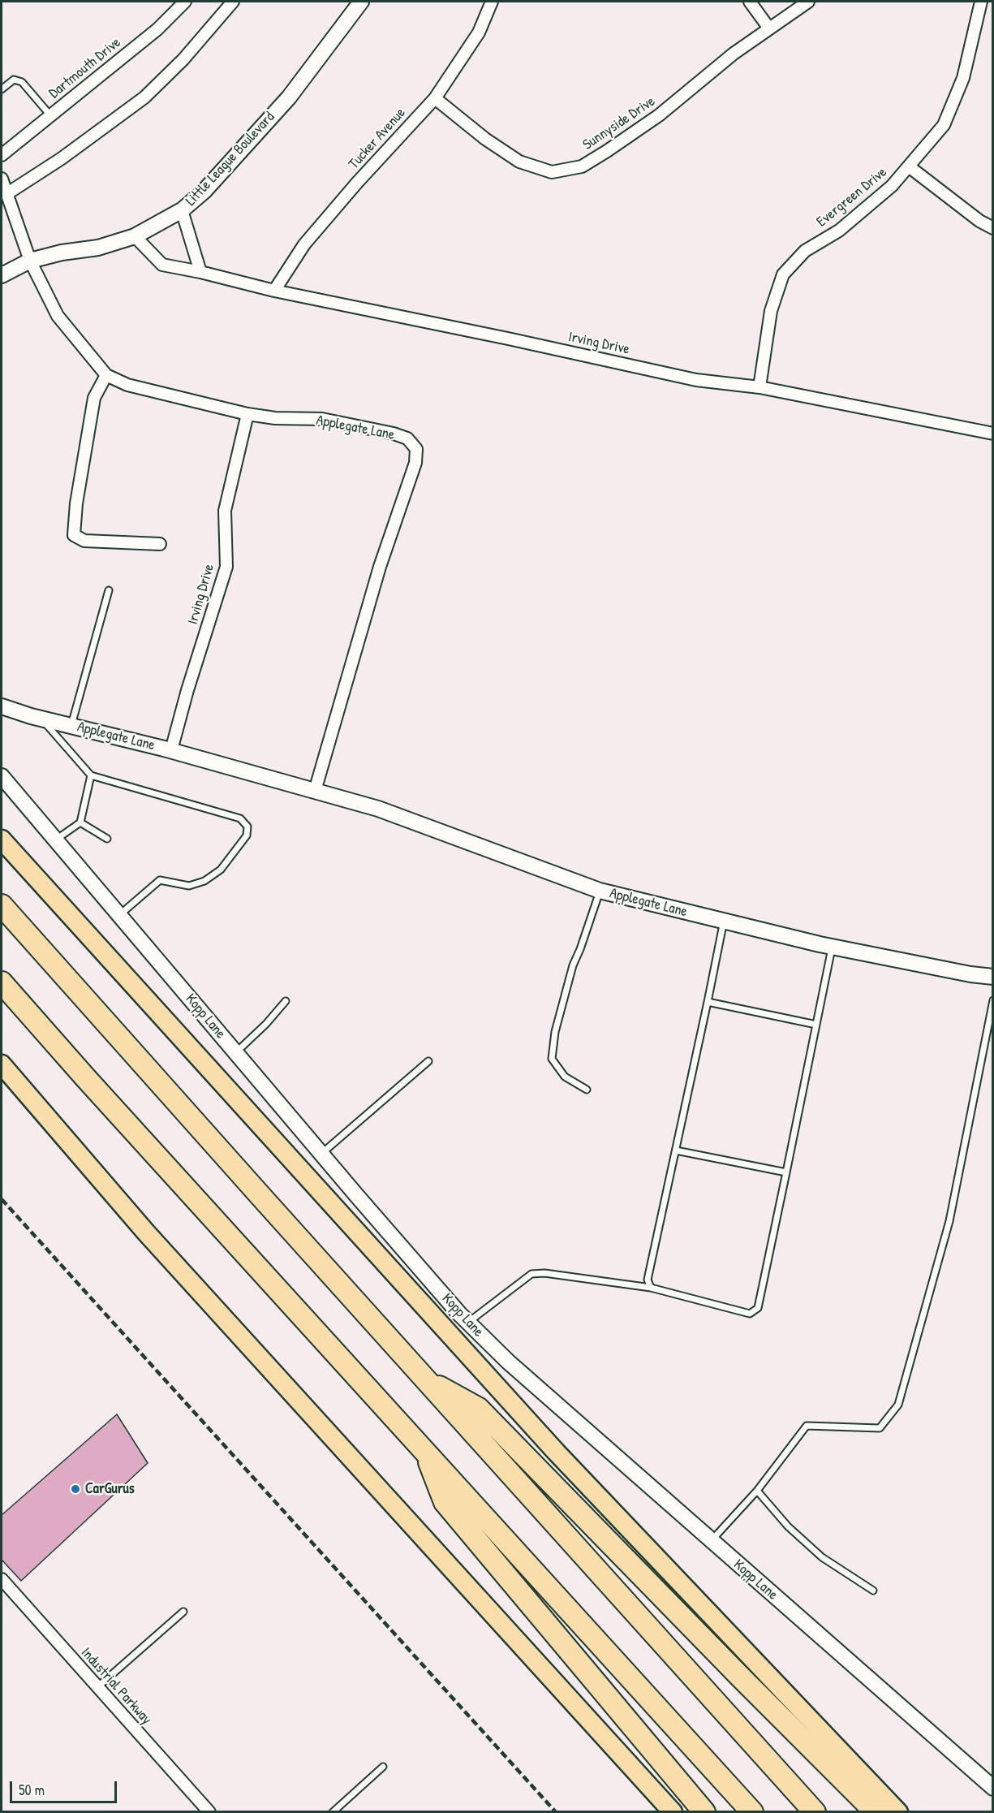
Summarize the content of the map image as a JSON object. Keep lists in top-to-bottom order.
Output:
{
  "streets": {
    "street": [
      "Dartmouth Drive",
      "Sunnyside Drive",
      "Tucker Avenue",
      "Little League Boulevard",
      "Evergreen Drive",
      "Irving Drive",
      "Applegate Lane",
      "Kopp Lane",
      "Industrial Parkway"
    ]
  },
  "crossings": [
    ["Sunnyside Drive", "Tucker Avenue"],
    ["Tucker Avenue", "Irving Drive"],
    ["Little League Boulevard", "Irving Drive"],
    ["Little League Boulevard", "Applegate Lane"],
    ["Evergreen Drive", "Irving Drive"],
    ["Irving Drive", "Applegate Lane"]
  ],
  "places": ["CarGurus"],
  "scale_bar": "50 m"
}
